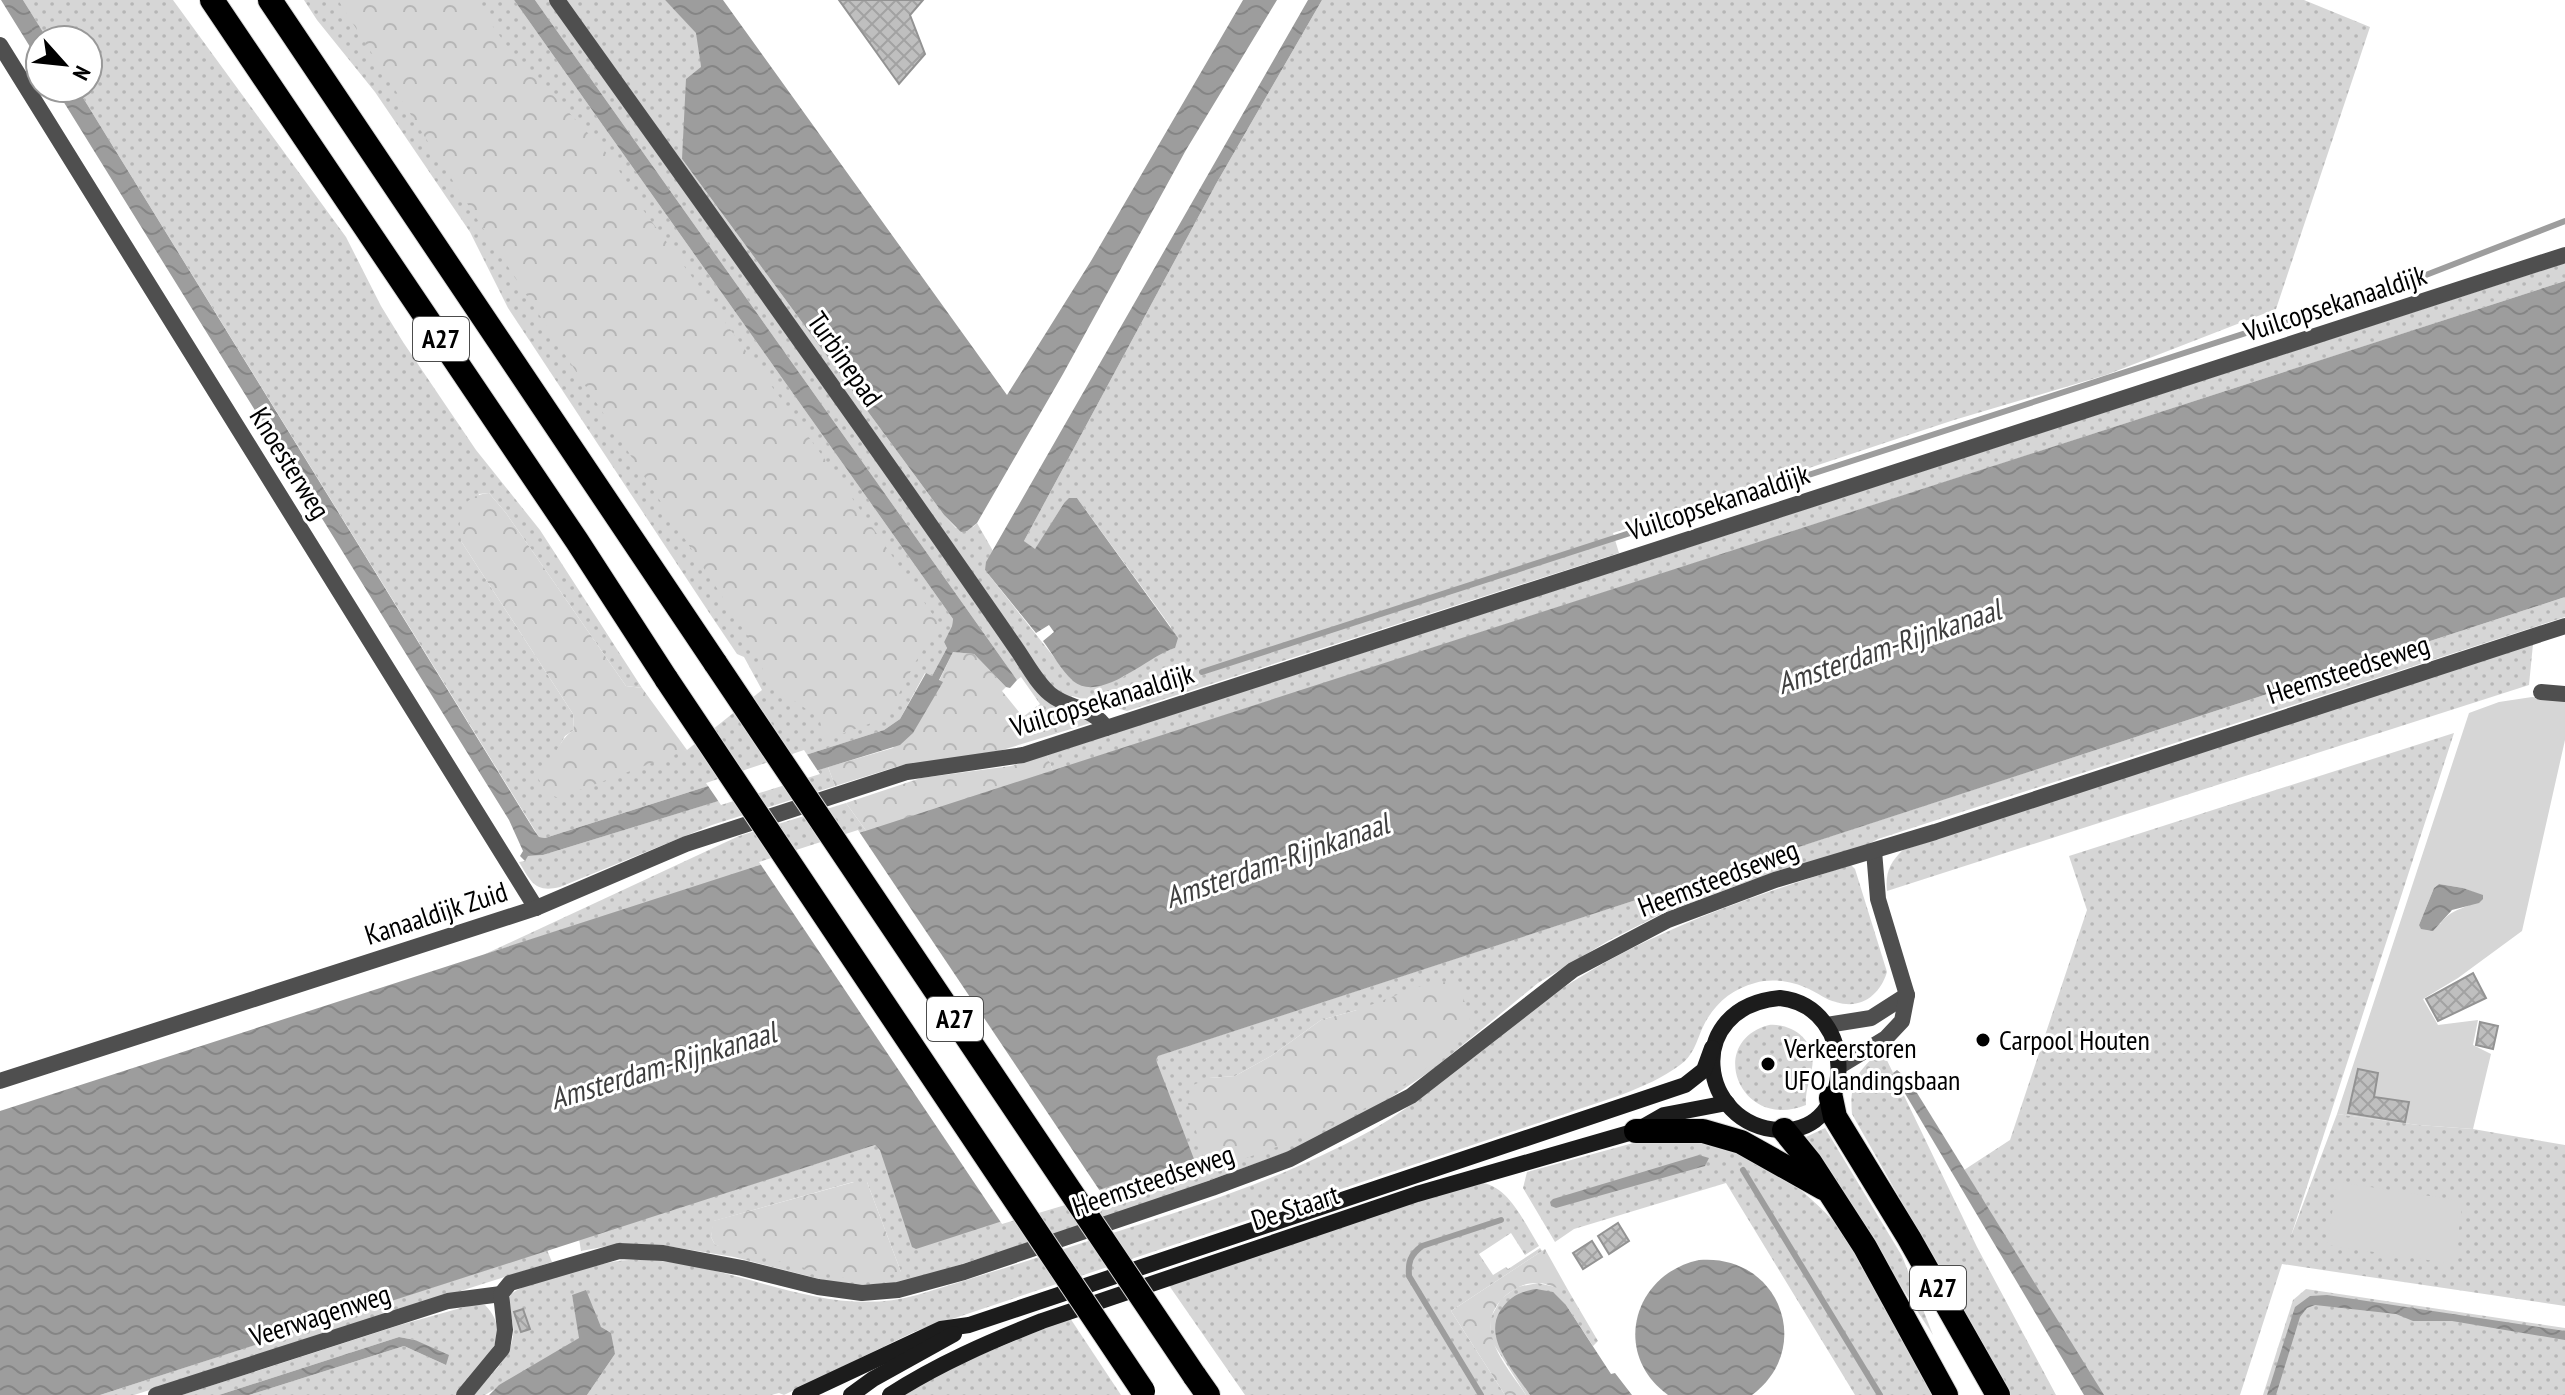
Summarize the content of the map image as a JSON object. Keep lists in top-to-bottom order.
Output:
{
  "streets": {
    "highway": ["A27"],
    "main road": ["De Staart"],
    "street": [
      "Vuilcopsekanaaldijk",
      "Turbinepad",
      "Knoesterweg",
      "Heemsteedseweg",
      "Kanaaldijk Zuid",
      "Veerwagenweg"
    ]
  },
  "crossings": [
    ["Vuilcopsekanaaldijk", "Turbinepad"],
    ["Vuilcopsekanaaldijk", "Kanaaldijk Zuid"],
    ["A27", "De Staart"],
    ["Knoesterweg", "Kanaaldijk Zuid"],
    ["Heemsteedseweg", "Veerwagenweg"]
  ],
  "water": ["Amsterdam-Rijnkanaal"],
  "places": ["Carpool Houten", "Verkeerstoren UFO landingsbaan"],
  "north": "bottom right"
}
